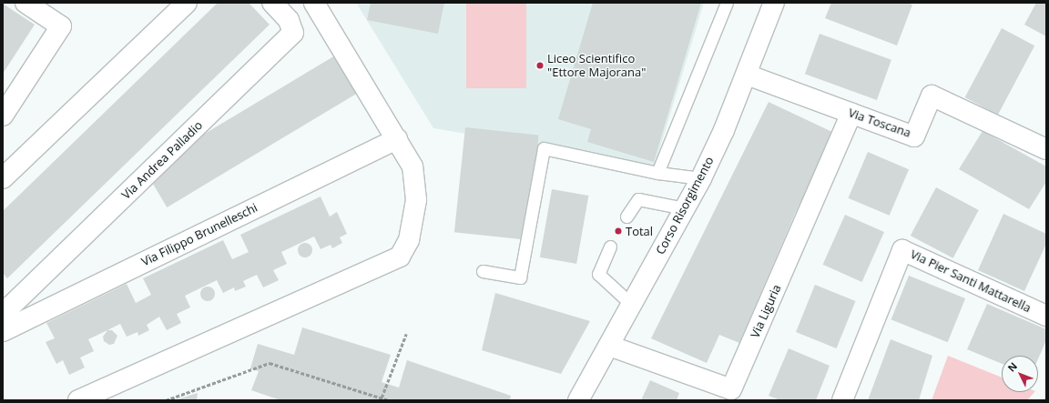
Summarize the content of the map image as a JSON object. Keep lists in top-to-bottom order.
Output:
{
  "streets": {
    "street": [
      "Via Toscana",
      "Via Andrea Palladio",
      "Corso Risorgimento",
      "Via Filippo Brunelleschi",
      "Via Pier Santi Mattarella",
      "Via Liguria"
    ]
  },
  "crossings": [
    ["Via Toscana", "Corso Risorgimento"],
    ["Via Toscana", "Via Liguria"],
    ["Corso Risorgimento", "Via Liguria"]
  ],
  "places": ["Liceo Scientifico \"Ettore Majorana\"", "Total"],
  "north": "top left"
}
